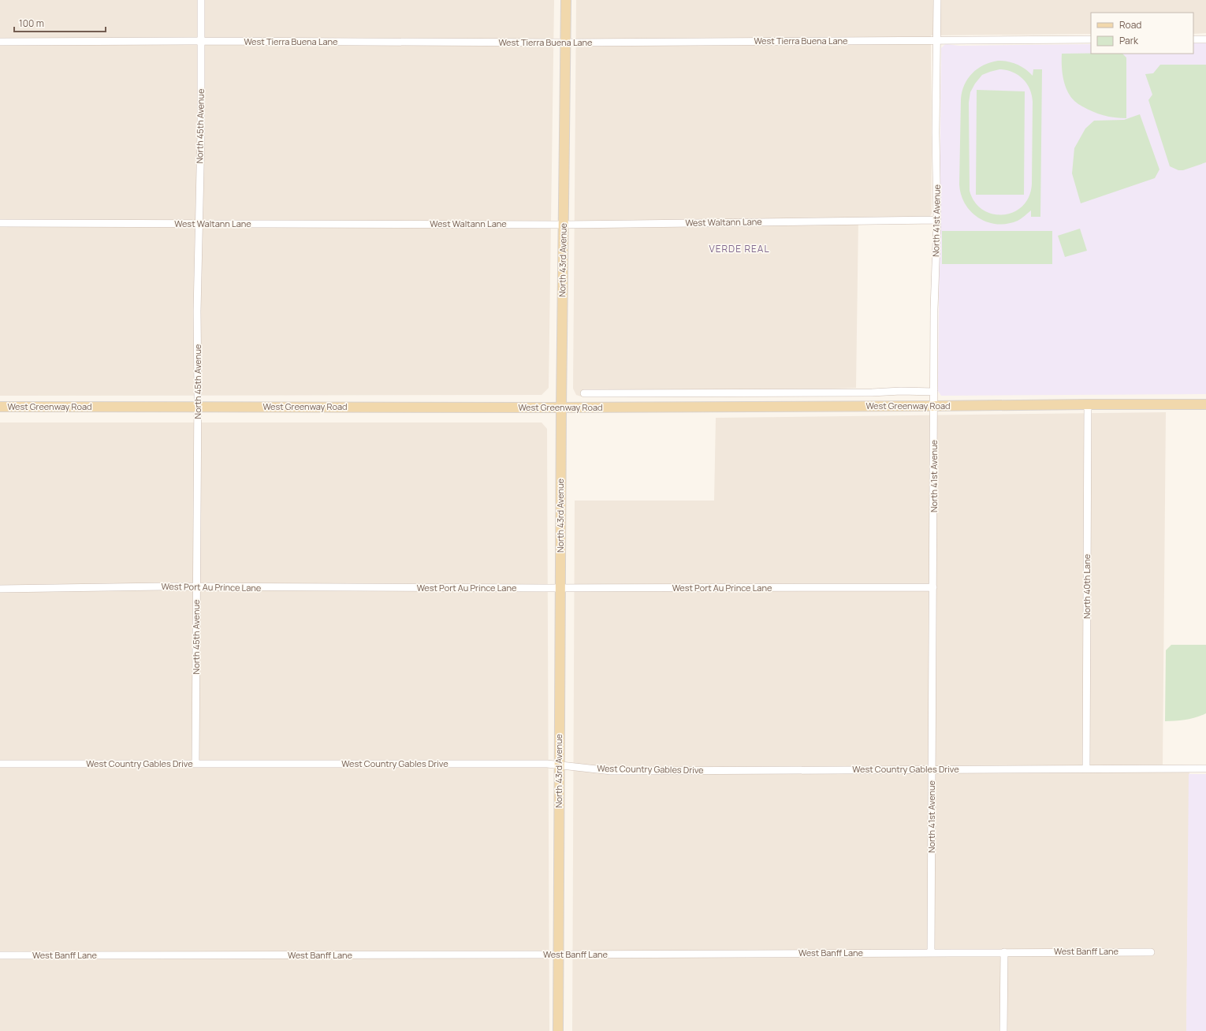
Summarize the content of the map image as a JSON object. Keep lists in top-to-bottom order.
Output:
{
  "streets": {
    "main road": ["North 43rd Avenue", "West Greenway Road"],
    "street": [
      "West Tierra Buena Lane",
      "North 45th Avenue",
      "North 41st Avenue",
      "West Waltann Lane",
      "North 40th Lane",
      "West Port Au Prince Lane",
      "West Country Gables Drive",
      "West Banff Lane"
    ]
  },
  "crossings": [
    ["West Tierra Buena Lane", "North 45th Avenue"],
    ["West Tierra Buena Lane", "North 41st Avenue"],
    ["West Tierra Buena Lane", "North 43rd Avenue"],
    ["North 45th Avenue", "West Waltann Lane"],
    ["North 45th Avenue", "West Greenway Road"],
    ["North 45th Avenue", "West Port Au Prince Lane"],
    ["North 45th Avenue", "West Country Gables Drive"],
    ["North 41st Avenue", "West Waltann Lane"],
    ["North 41st Avenue", "West Greenway Road"],
    ["North 41st Avenue", "West Port Au Prince Lane"],
    ["North 41st Avenue", "West Country Gables Drive"],
    ["North 41st Avenue", "West Banff Lane"],
    ["West Waltann Lane", "North 43rd Avenue"],
    ["North 43rd Avenue", "West Greenway Road"],
    ["North 43rd Avenue", "West Port Au Prince Lane"],
    ["North 43rd Avenue", "West Country Gables Drive"],
    ["North 43rd Avenue", "West Banff Lane"],
    ["West Greenway Road", "North 40th Lane"],
    ["North 40th Lane", "West Country Gables Drive"]
  ],
  "districts": ["VERDE REAL"],
  "legend": ["Road", "Park"],
  "scale_bar": "100 m"
}
